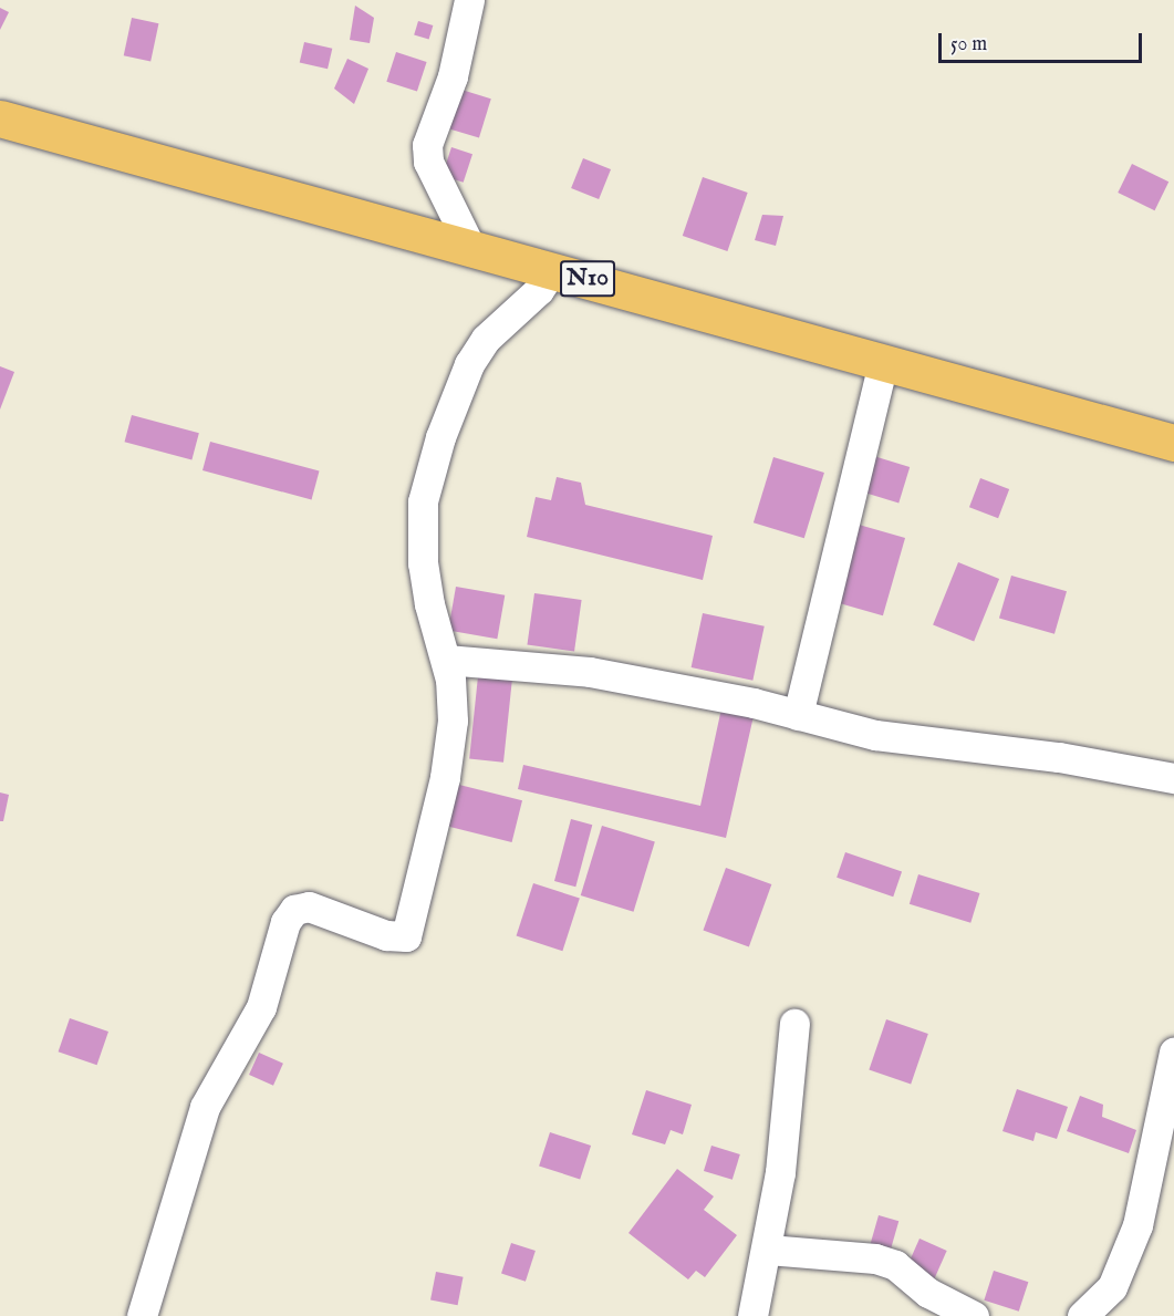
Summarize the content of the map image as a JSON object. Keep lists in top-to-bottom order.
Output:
{
  "streets": {
    "main road": ["N10"]
  },
  "scale_bar": "50 m"
}
